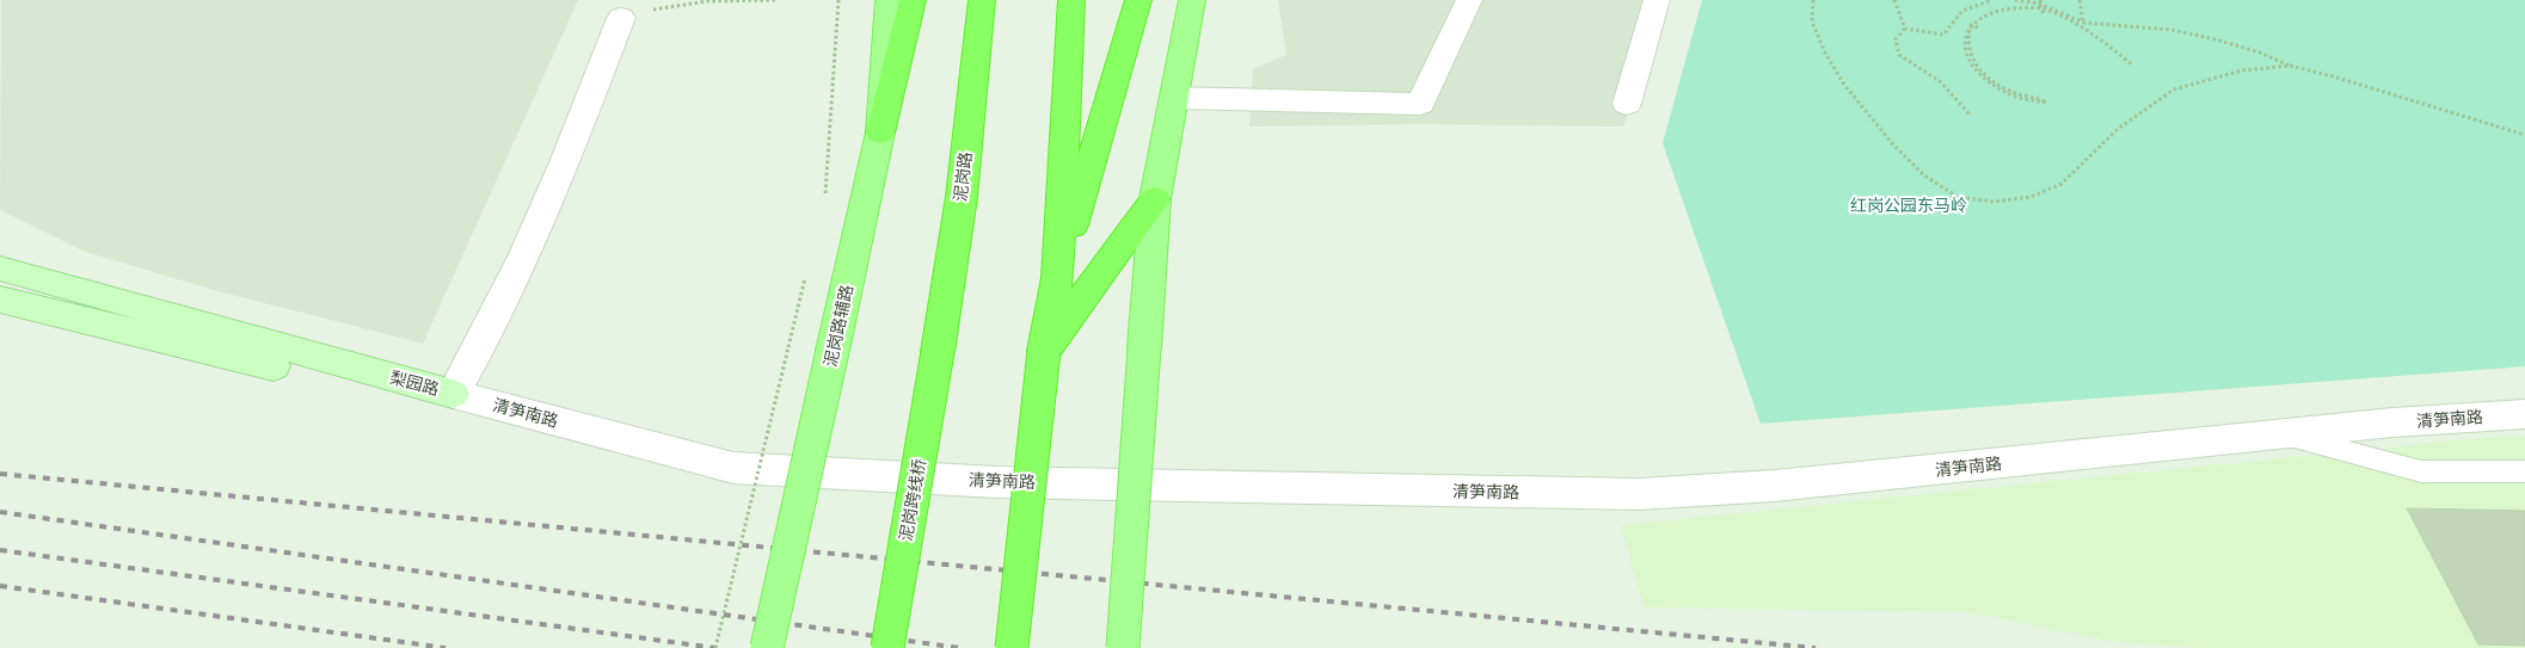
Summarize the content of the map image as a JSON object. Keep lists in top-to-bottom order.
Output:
{
  "streets": {
    "highway": ["泥岗路", "泥岗跨线桥"],
    "main road": ["泥岗路辅路"],
    "street": ["梨园路", "清笋南路"]
  },
  "crossings": [
    ["泥岗路", "泥岗跨线桥"],
    ["梨园路", "清笋南路"]
  ],
  "parks": ["红岗公园东马岭"]
}
